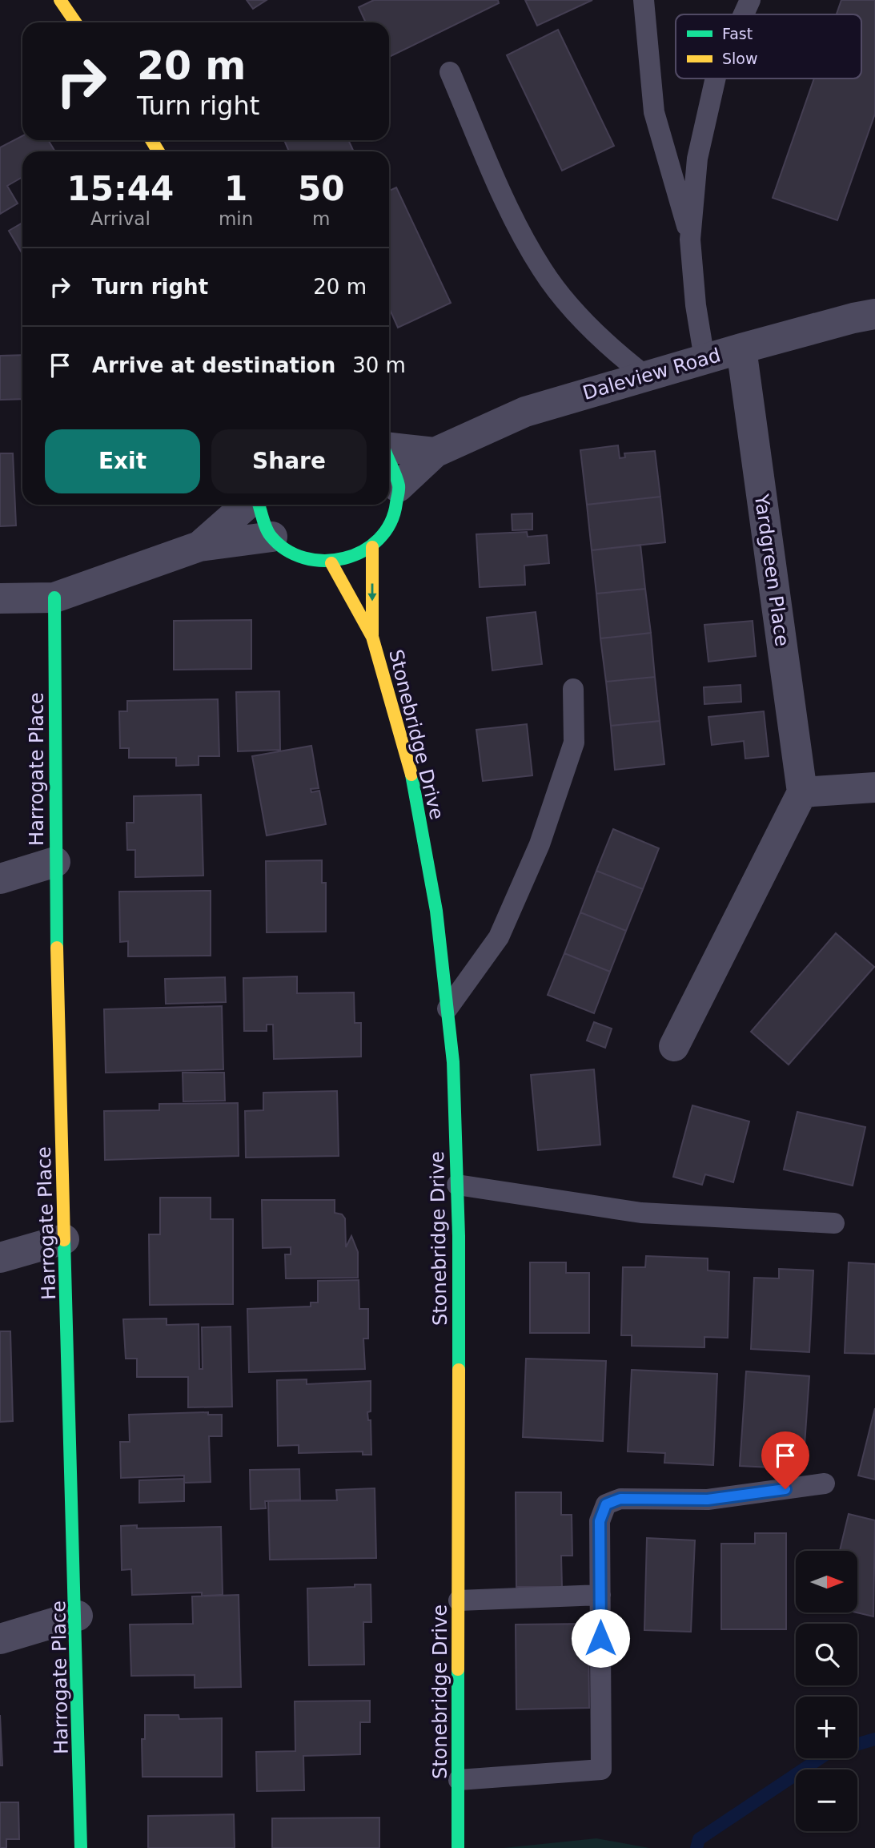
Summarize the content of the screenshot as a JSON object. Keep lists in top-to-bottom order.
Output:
{
  "streets": {
    "street": [
      "Daleview Road",
      "Yardgreen Place",
      "Stonebridge Drive",
      "Harrogate Place"
    ]
  },
  "crossings": [
    ["Daleview Road", "Yardgreen Place"]
  ],
  "legend": ["Fast", "Slow"],
  "north": "right",
  "page": {
    "turn": ["20 m", "Turn right"],
    "eta": [
      "15:44",
      "Arrival",
      "1",
      "min",
      "50",
      "m"
    ],
    "list": [
      {
        "name": "Turn right",
        "value": "20 m"
      },
      {
        "name": "Arrive at destination",
        "value": "30 m"
      }
    ],
    "buttons": ["Exit", "Share"],
    "map_buttons": ["+", "−"]
  }
}
